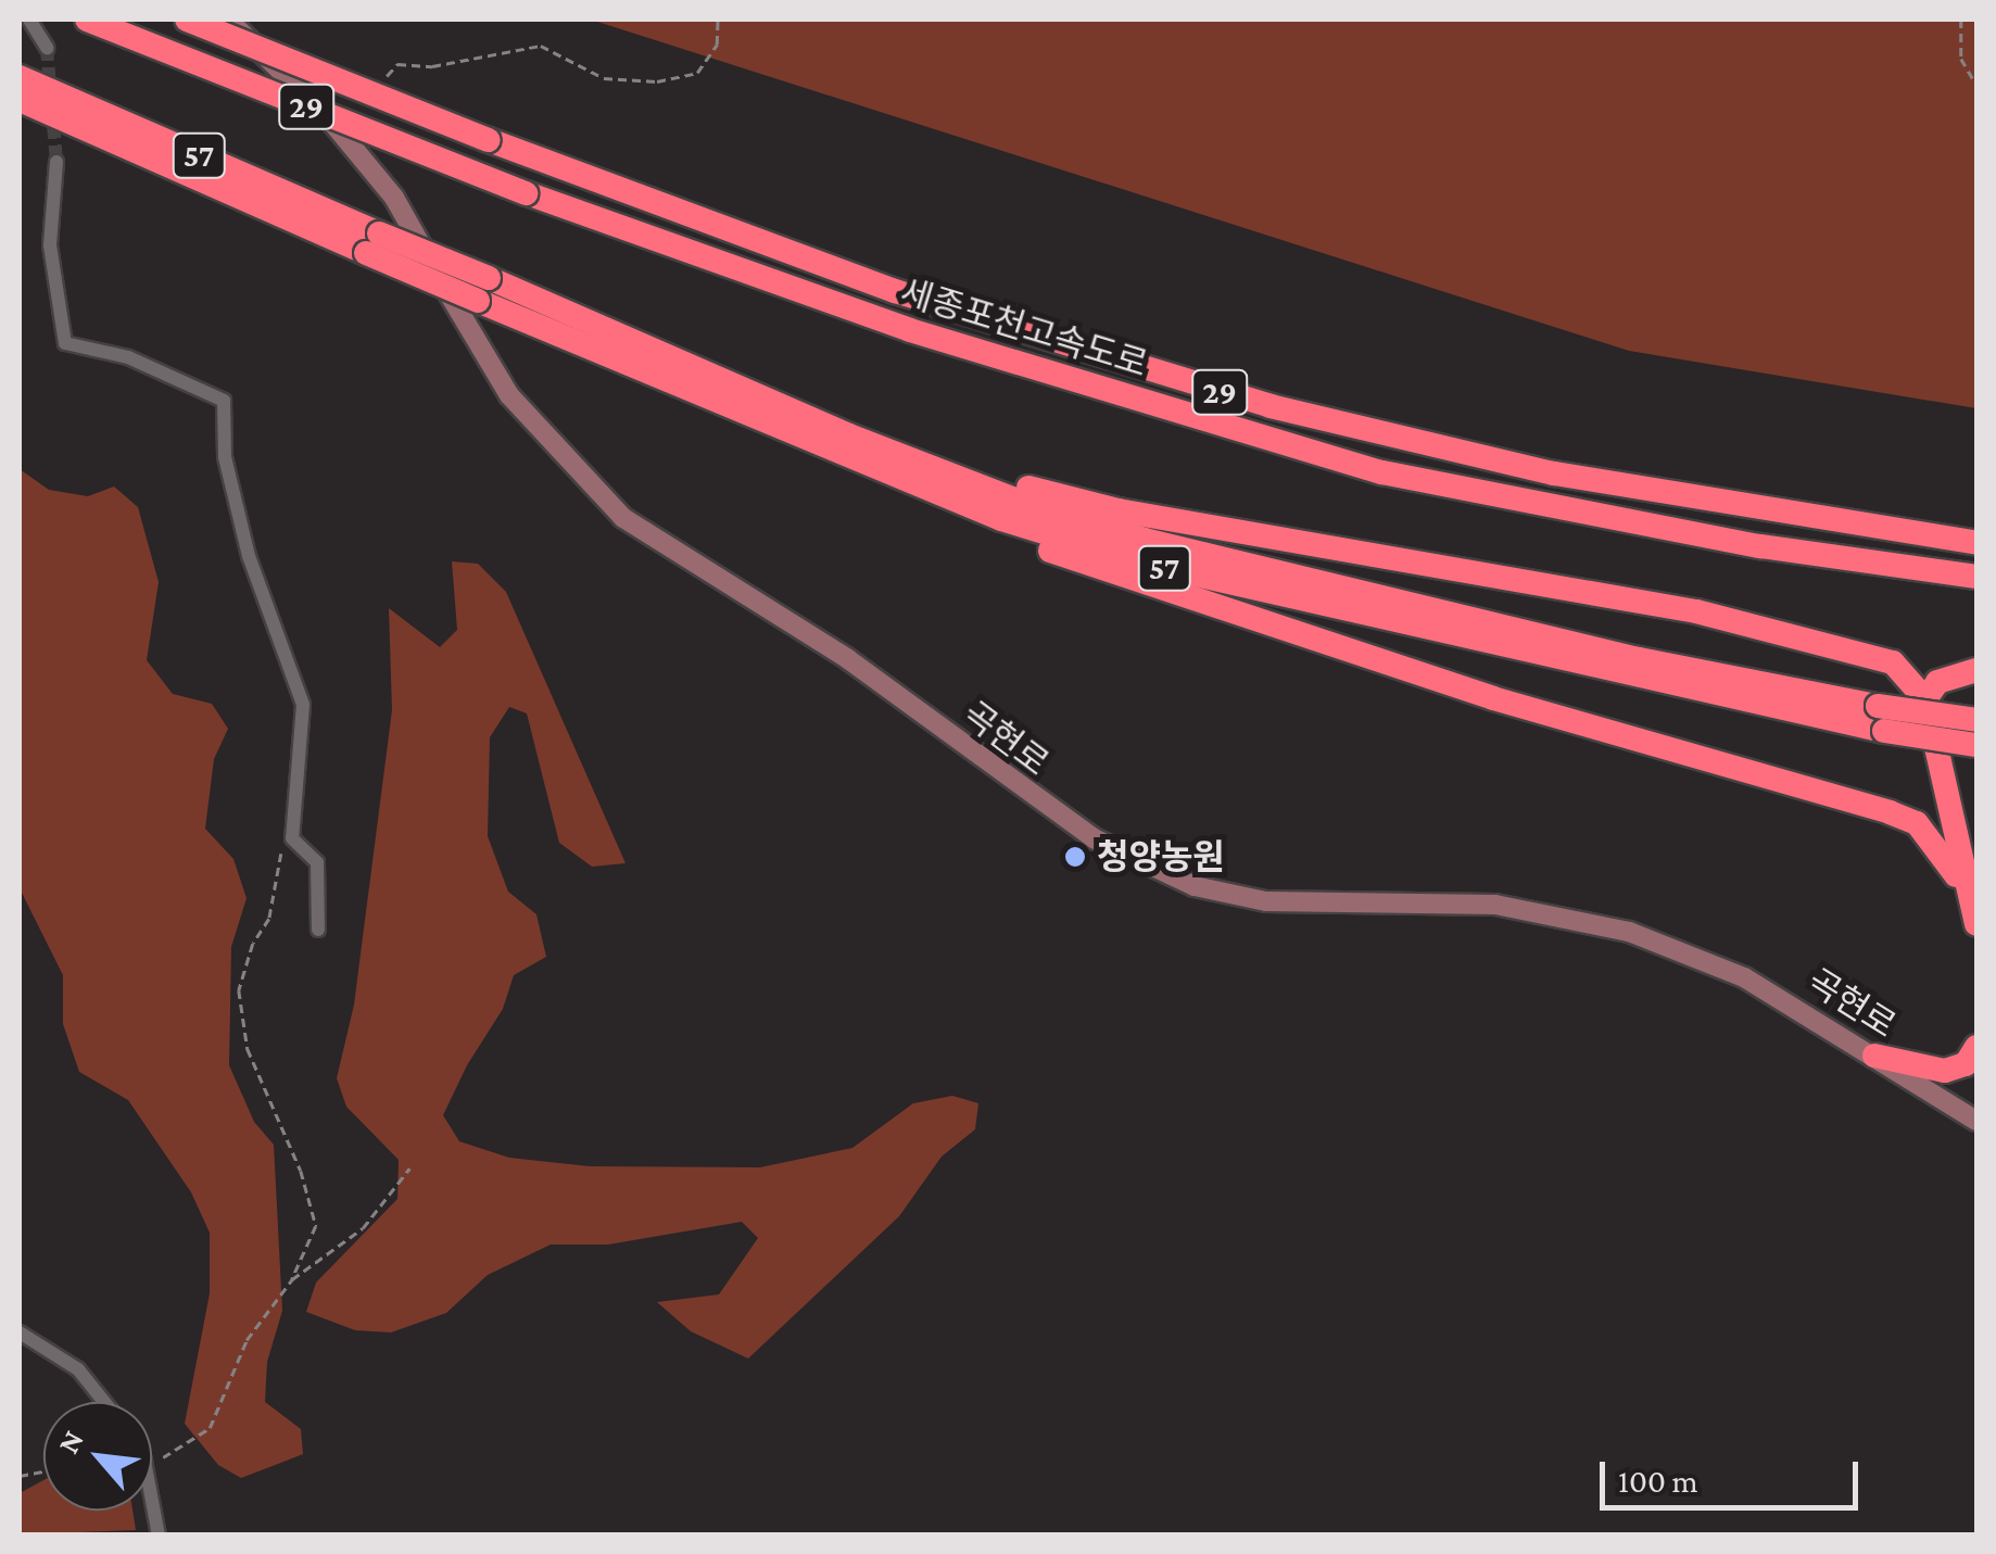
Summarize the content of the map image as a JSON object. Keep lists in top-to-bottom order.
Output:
{
  "streets": {
    "highway": ["29", "57", "세종포천고속도로"],
    "main road": ["곡현로"]
  },
  "places": ["청양농원"],
  "scale_bar": "100 m",
  "north": "top left"
}
